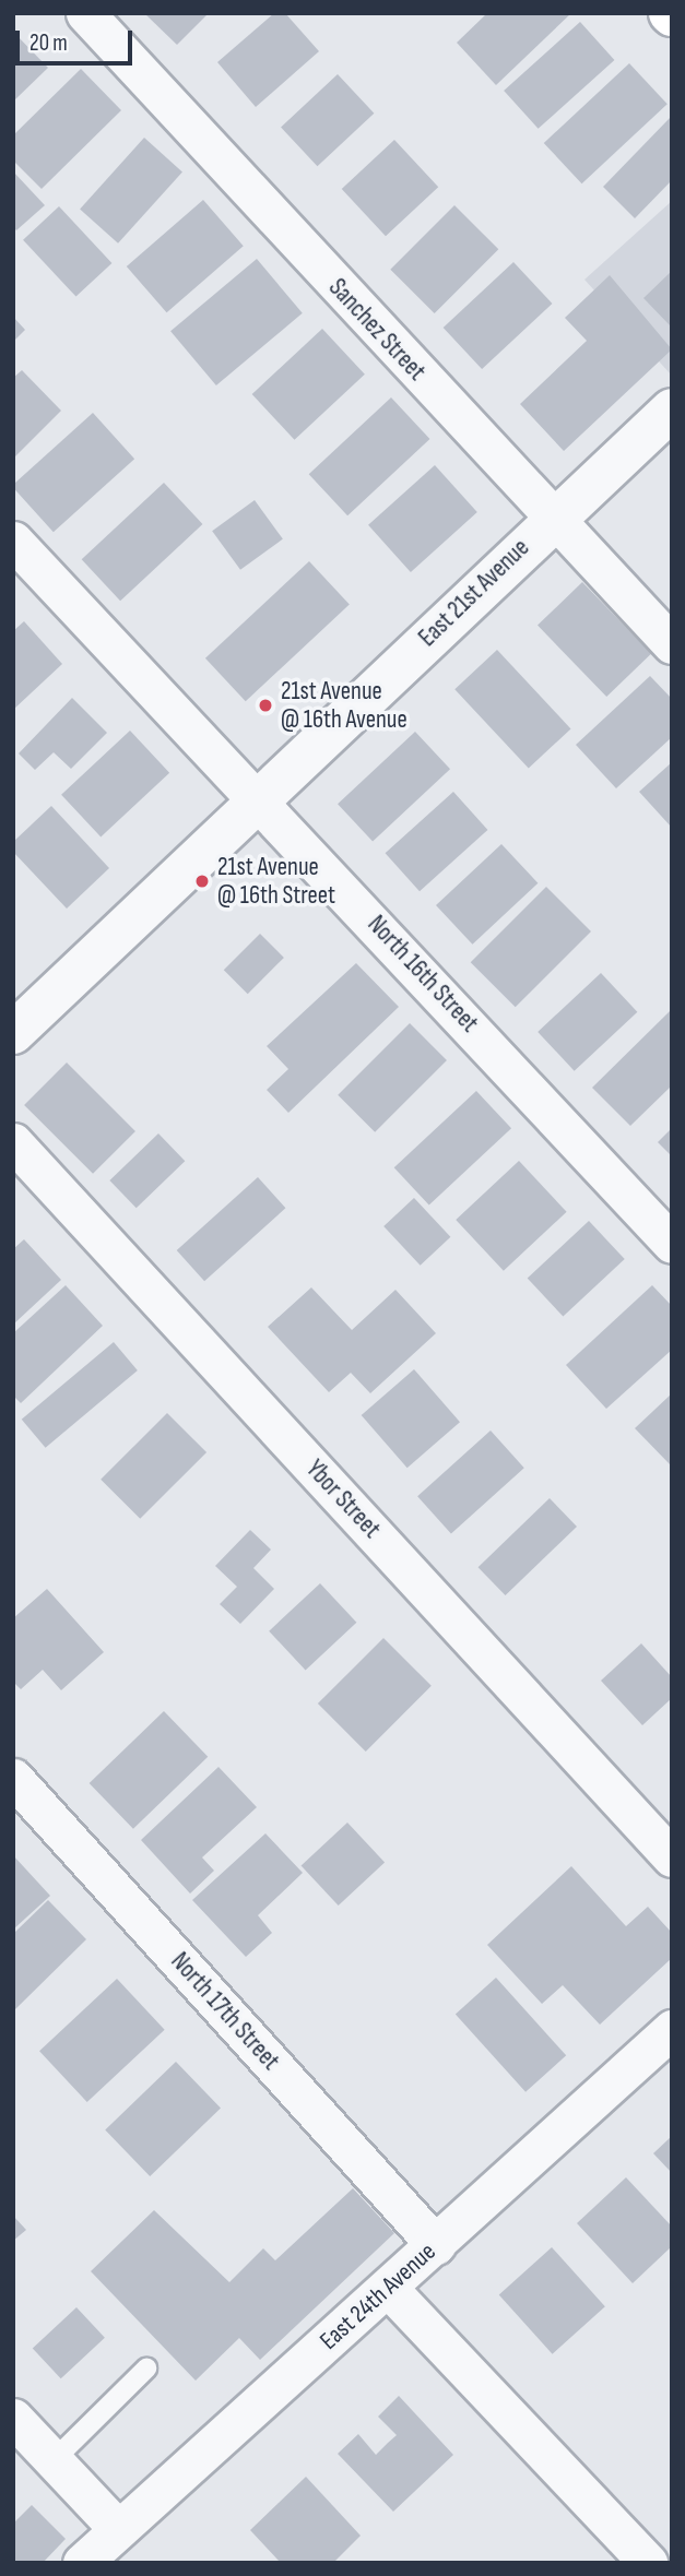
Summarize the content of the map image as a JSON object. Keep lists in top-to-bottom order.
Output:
{
  "streets": {
    "street": [
      "Sanchez Street",
      "East 21st Avenue",
      "North 16th Street",
      "Ybor Street",
      "North 17th Street",
      "East 24th Avenue"
    ]
  },
  "crossings": [
    ["Sanchez Street", "East 21st Avenue"],
    ["East 21st Avenue", "North 16th Street"],
    ["North 17th Street", "East 24th Avenue"]
  ],
  "places": ["21st Avenue @ 16th Avenue", "21st Avenue @ 16th Street"],
  "scale_bar": "20 m"
}
